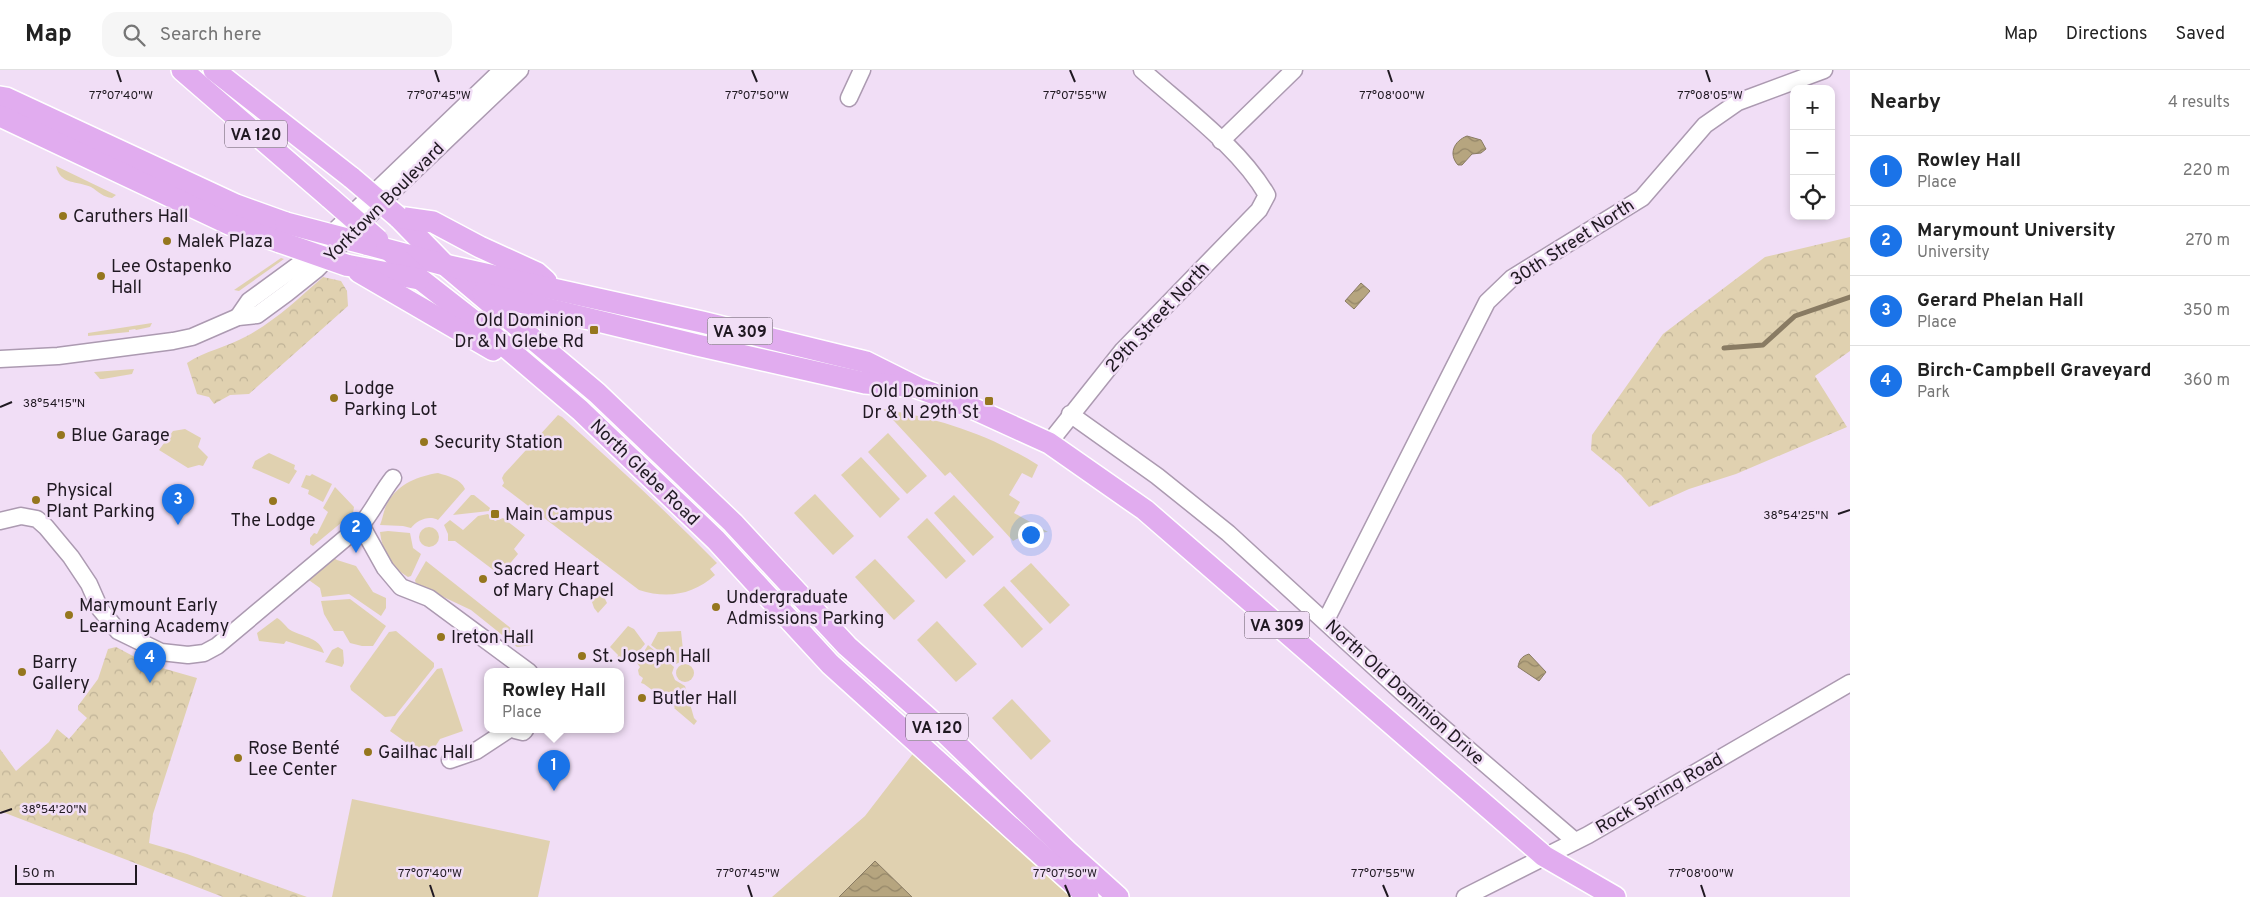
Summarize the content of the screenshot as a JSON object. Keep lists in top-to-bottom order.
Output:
{
  "streets": {
    "main road": ["VA 120", "VA 309", "North Glebe Road"],
    "street": [
      "Yorktown Boulevard",
      "30th Street North",
      "29th Street North",
      "North Old Dominion Drive",
      "Rock Spring Road"
    ]
  },
  "crossings": [
    ["30th Street North", "North Old Dominion Drive"],
    ["29th Street North", "VA 309"],
    ["29th Street North", "North Old Dominion Drive"],
    ["VA 309", "North Glebe Road"],
    ["VA 309", "Rock Spring Road"],
    ["North Old Dominion Drive", "Rock Spring Road"]
  ],
  "places": {
    "other": [
      "Caruthers Hall",
      "Malek Plaza",
      "Lee Ostapenko Hall",
      "Lodge Parking Lot",
      "Blue Garage",
      "Security Station",
      "Physical Plant Parking",
      "The Lodge",
      "Sacred Heart of Mary Chapel",
      "Undergraduate Admissions Parking",
      "Marymount Early Learning Academy",
      "Ireton Hall",
      "St. Joseph Hall",
      "Barry Gallery",
      "Butler Hall",
      "Gailhac Hall",
      "Rose Benté Lee Center"
    ],
    "transit": ["Old Dominion Dr & N Glebe Rd", "Old Dominion Dr & N 29th St", "Main Campus"]
  },
  "scale_bar": "50 m",
  "page": {
    "header": "Map",
    "search": "Search here",
    "nav": ["Map", "Directions", "Saved"],
    "heading": ["Nearby", "4 results"],
    "map_buttons": ["+", "−"],
    "list": [
      {
        "mark": "1",
        "name": "Rowley Hall",
        "note": "Place",
        "value": "220 m"
      },
      {
        "mark": "2",
        "name": "Marymount University",
        "note": "University",
        "value": "270 m"
      },
      {
        "mark": "3",
        "name": "Gerard Phelan Hall",
        "note": "Place",
        "value": "350 m"
      },
      {
        "mark": "4",
        "name": "Birch-Campbell Graveyard",
        "note": "Park",
        "value": "360 m"
      }
    ],
    "pins": [
      "3",
      "2",
      "4",
      "1"
    ],
    "popup": ["Rowley Hall", "Place"],
    "scale": "50 m"
  },
  "coordinates": [
    "77°07'40\"W",
    "77°07'45\"W",
    "77°07'50\"W",
    "77°07'55\"W",
    "77°08'00\"W",
    "77°08'05\"W",
    "38°54'15\"N",
    "38°54'25\"N",
    "38°54'20\"N"
  ]
}
